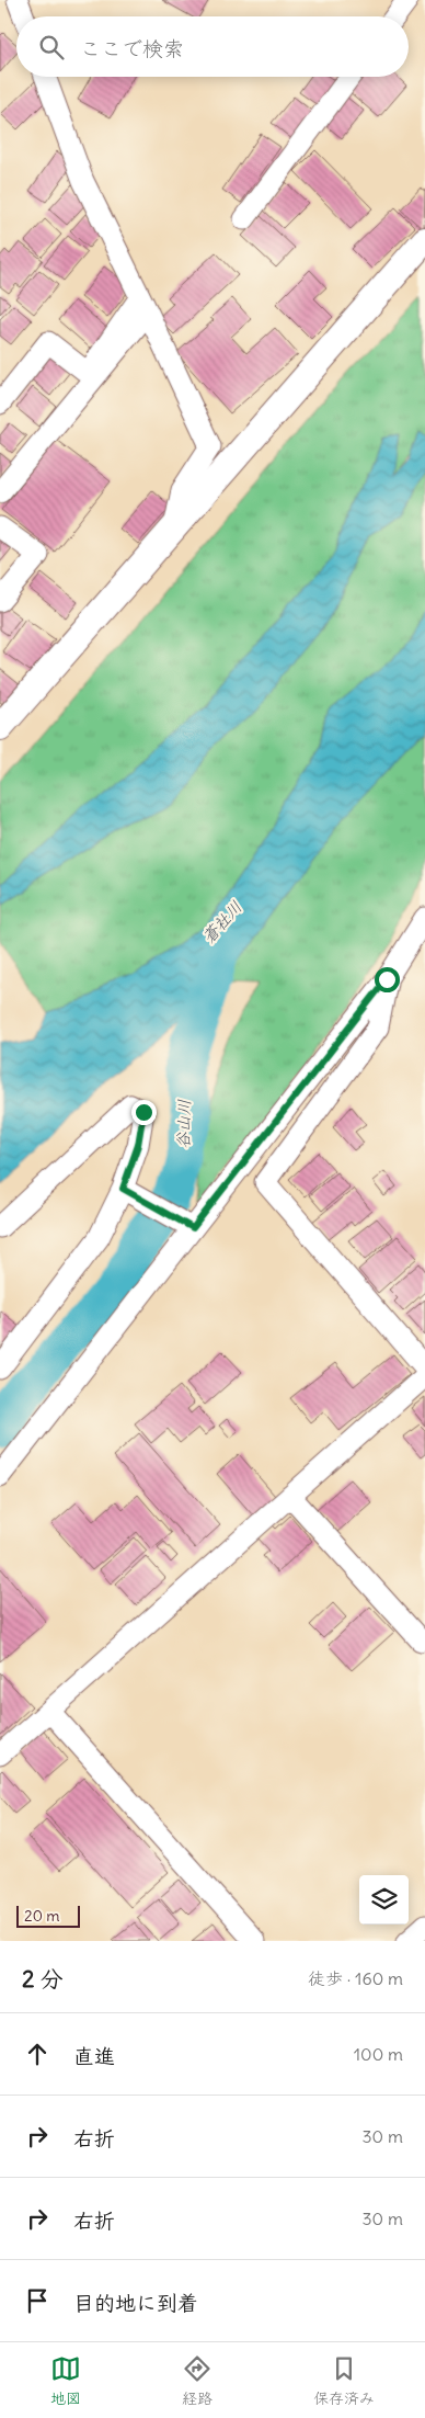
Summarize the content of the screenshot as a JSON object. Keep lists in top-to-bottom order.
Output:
{
  "water": ["蒼社川", "谷山川"],
  "scale_bar": "20 m",
  "page": {
    "search": "ここで検索",
    "scale": "20 m",
    "heading": ["2 分", "徒歩 · 160 m"],
    "list": [
      ["直進", "100 m"],
      ["右折", "30 m"],
      ["右折", "30 m"],
      "目的地に到着"
    ],
    "nav": ["地図", "経路", "保存済み"]
  }
}
